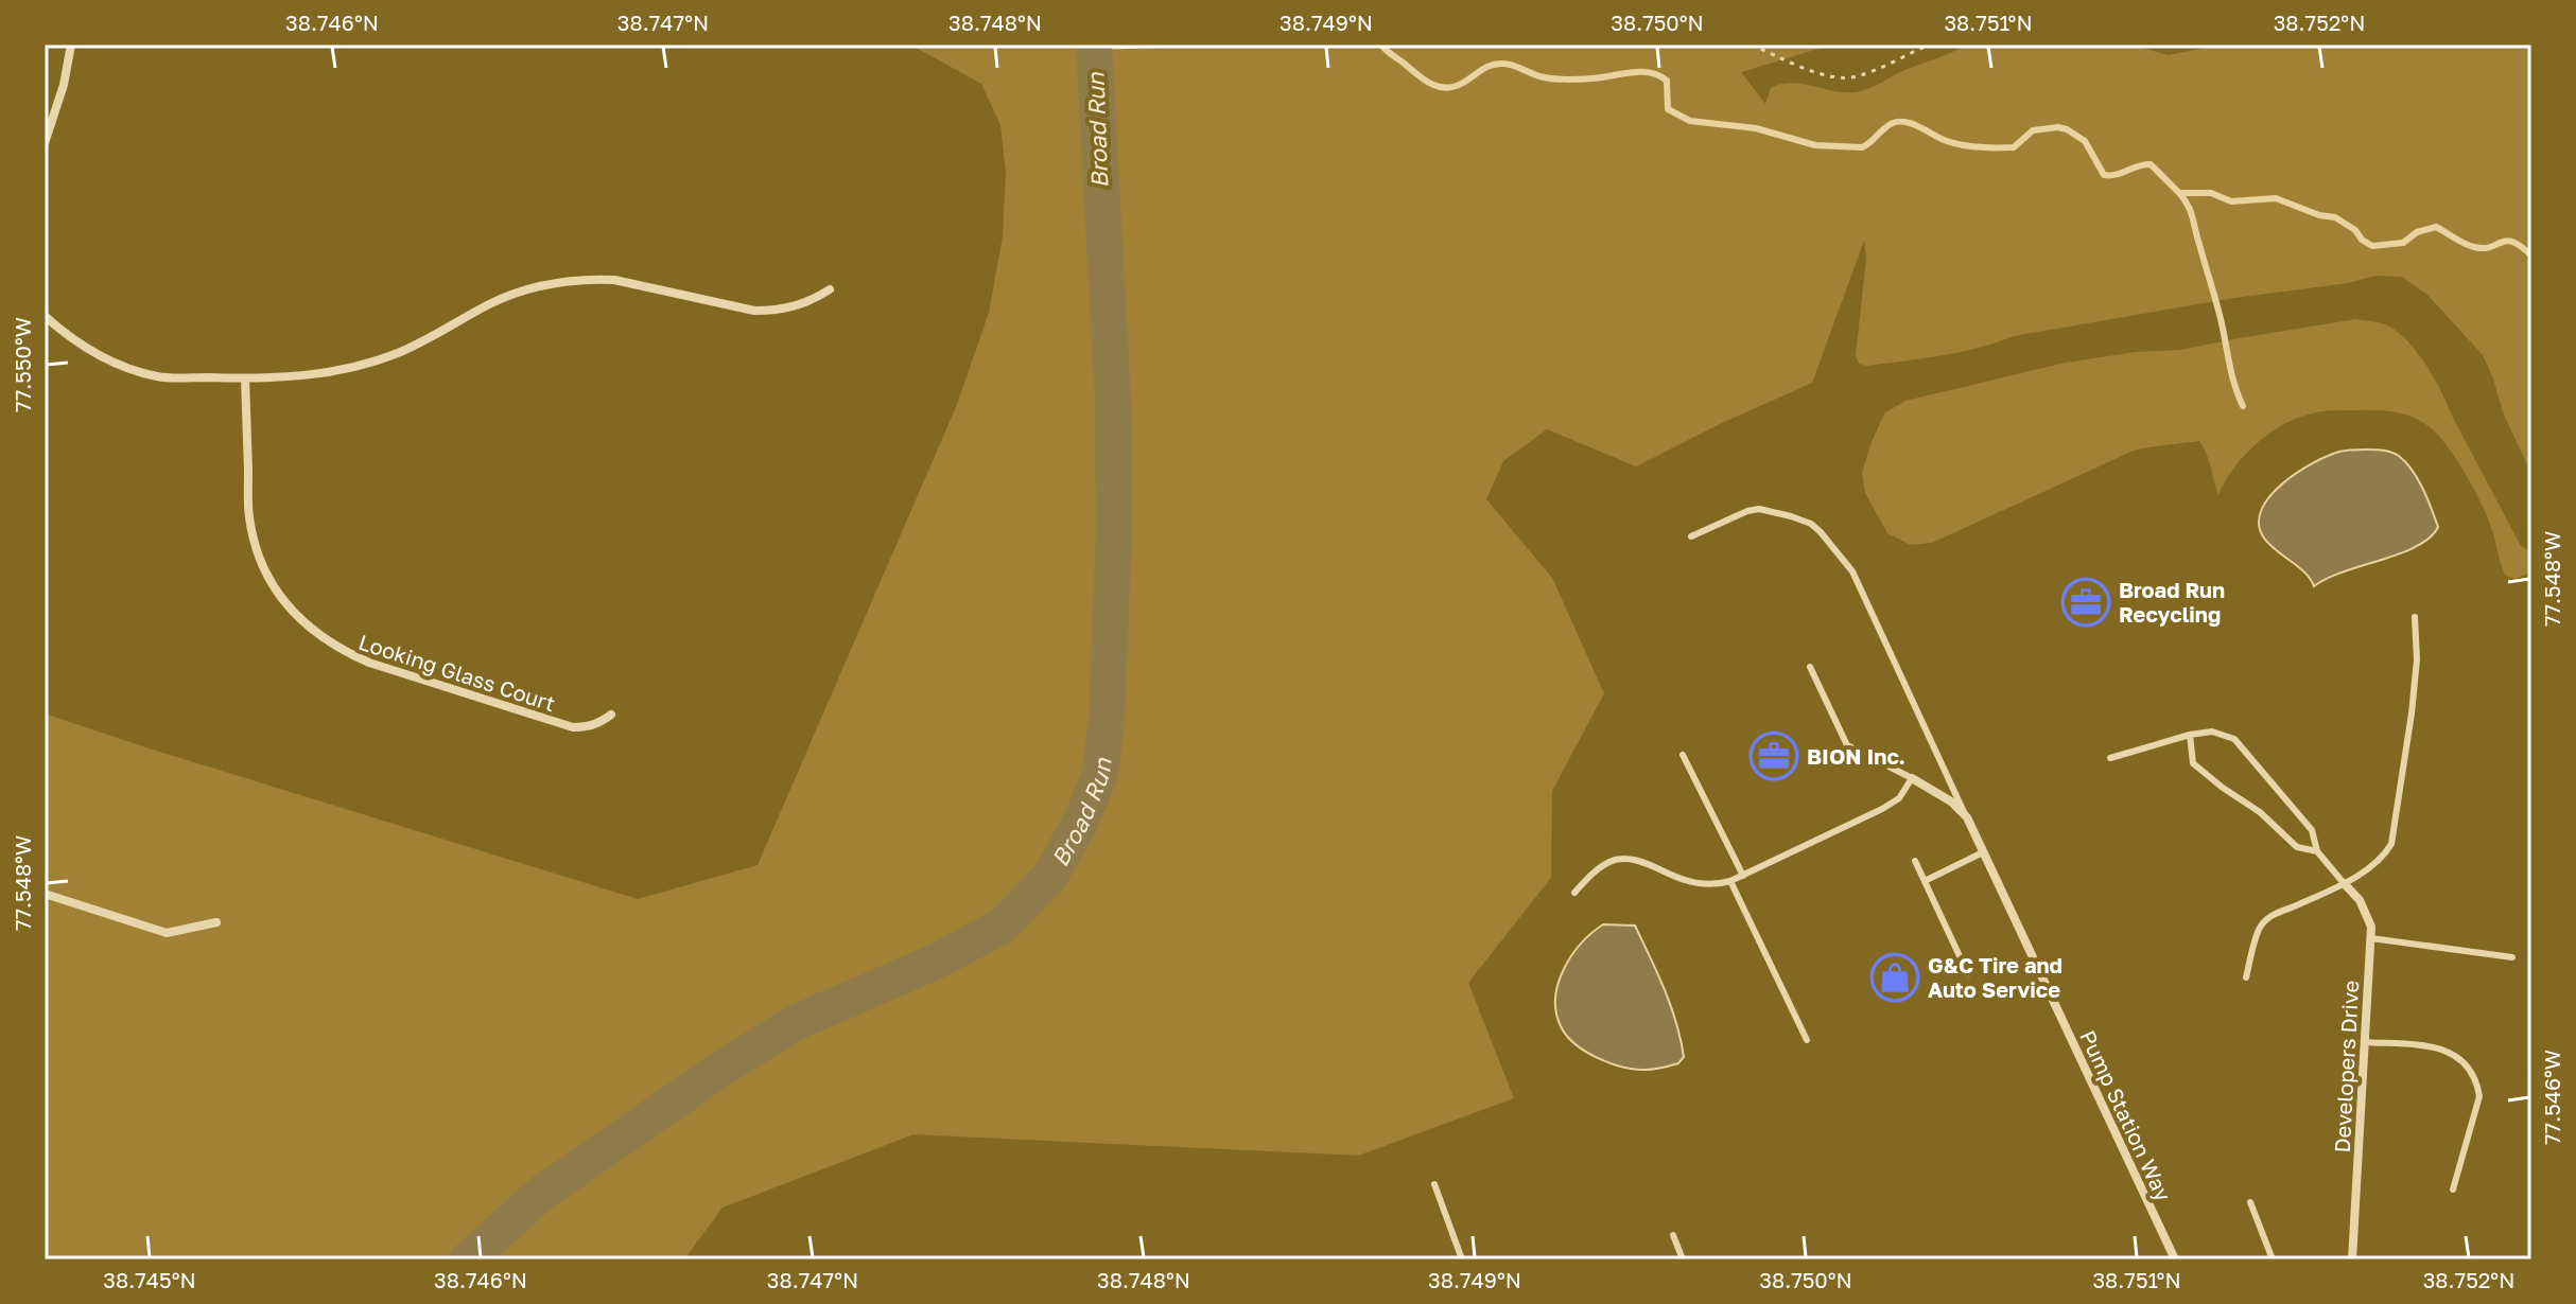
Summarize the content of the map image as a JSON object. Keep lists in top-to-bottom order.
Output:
{
  "streets": {
    "street": ["Looking Glass Court", "Developers Drive", "Pump Station Way"]
  },
  "water": ["Broad Run"],
  "places": {
    "office": ["Broad Run Recycling", "BION Inc."],
    "shop": ["G&C Tire and Auto Service"]
  },
  "coordinates": [
    "38.746°N",
    "38.747°N",
    "38.748°N",
    "38.749°N",
    "38.750°N",
    "38.751°N",
    "38.752°N",
    "77.550°W",
    "77.548°W",
    "77.546°W",
    "38.745°N"
  ]
}
